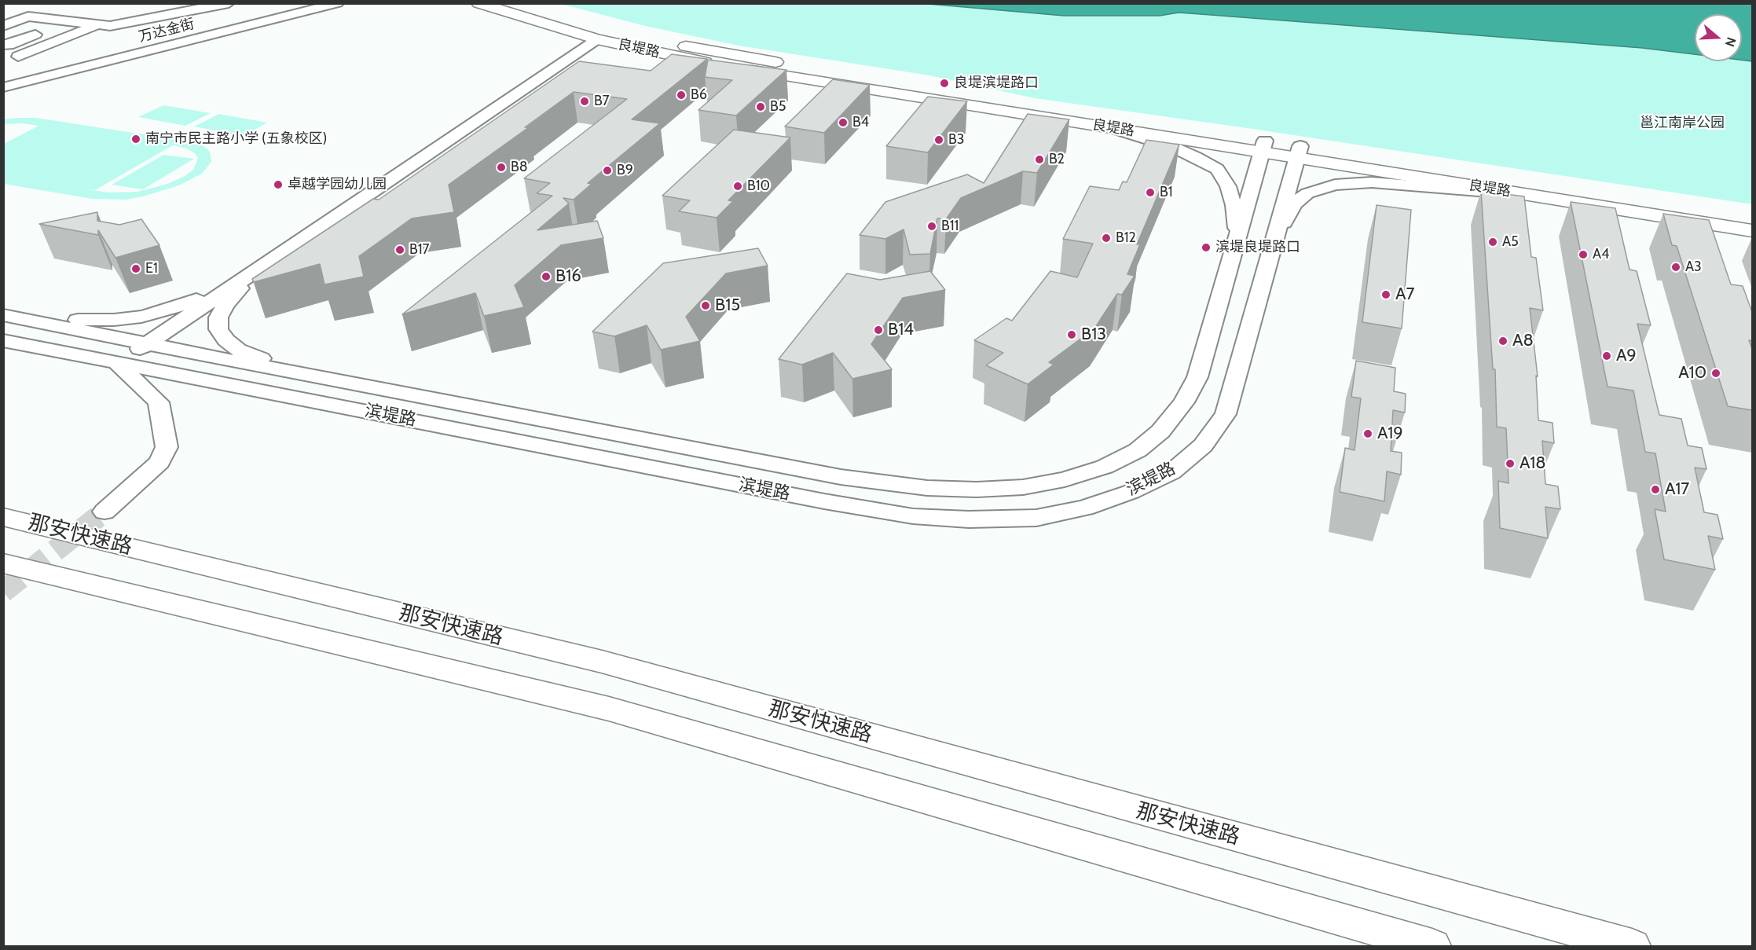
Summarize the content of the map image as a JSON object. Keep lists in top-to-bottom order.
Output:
{
  "streets": {
    "main road": ["良堤路", "那安快速路"],
    "street": ["万达金街", "滨堤路"]
  },
  "crossings": [
    ["良堤路", "滨堤路"]
  ],
  "parks": ["邕江南岸公园"],
  "places": [
    "良堤滨堤路口",
    "B6",
    "B7",
    "B5",
    "B4",
    "南宁市民主路小学 (五象校区)",
    "B3",
    "B2",
    "B8",
    "B9",
    "卓越学园幼儿园",
    "B10",
    "B1",
    "B11",
    "B12",
    "A5",
    "滨堤良堤路口",
    "B17",
    "A4",
    "A3",
    "E1",
    "B16",
    "A7",
    "B15",
    "B14",
    "B13",
    "A8",
    "A9",
    "A10",
    "A19",
    "A18",
    "A17"
  ],
  "north": "right"
}
